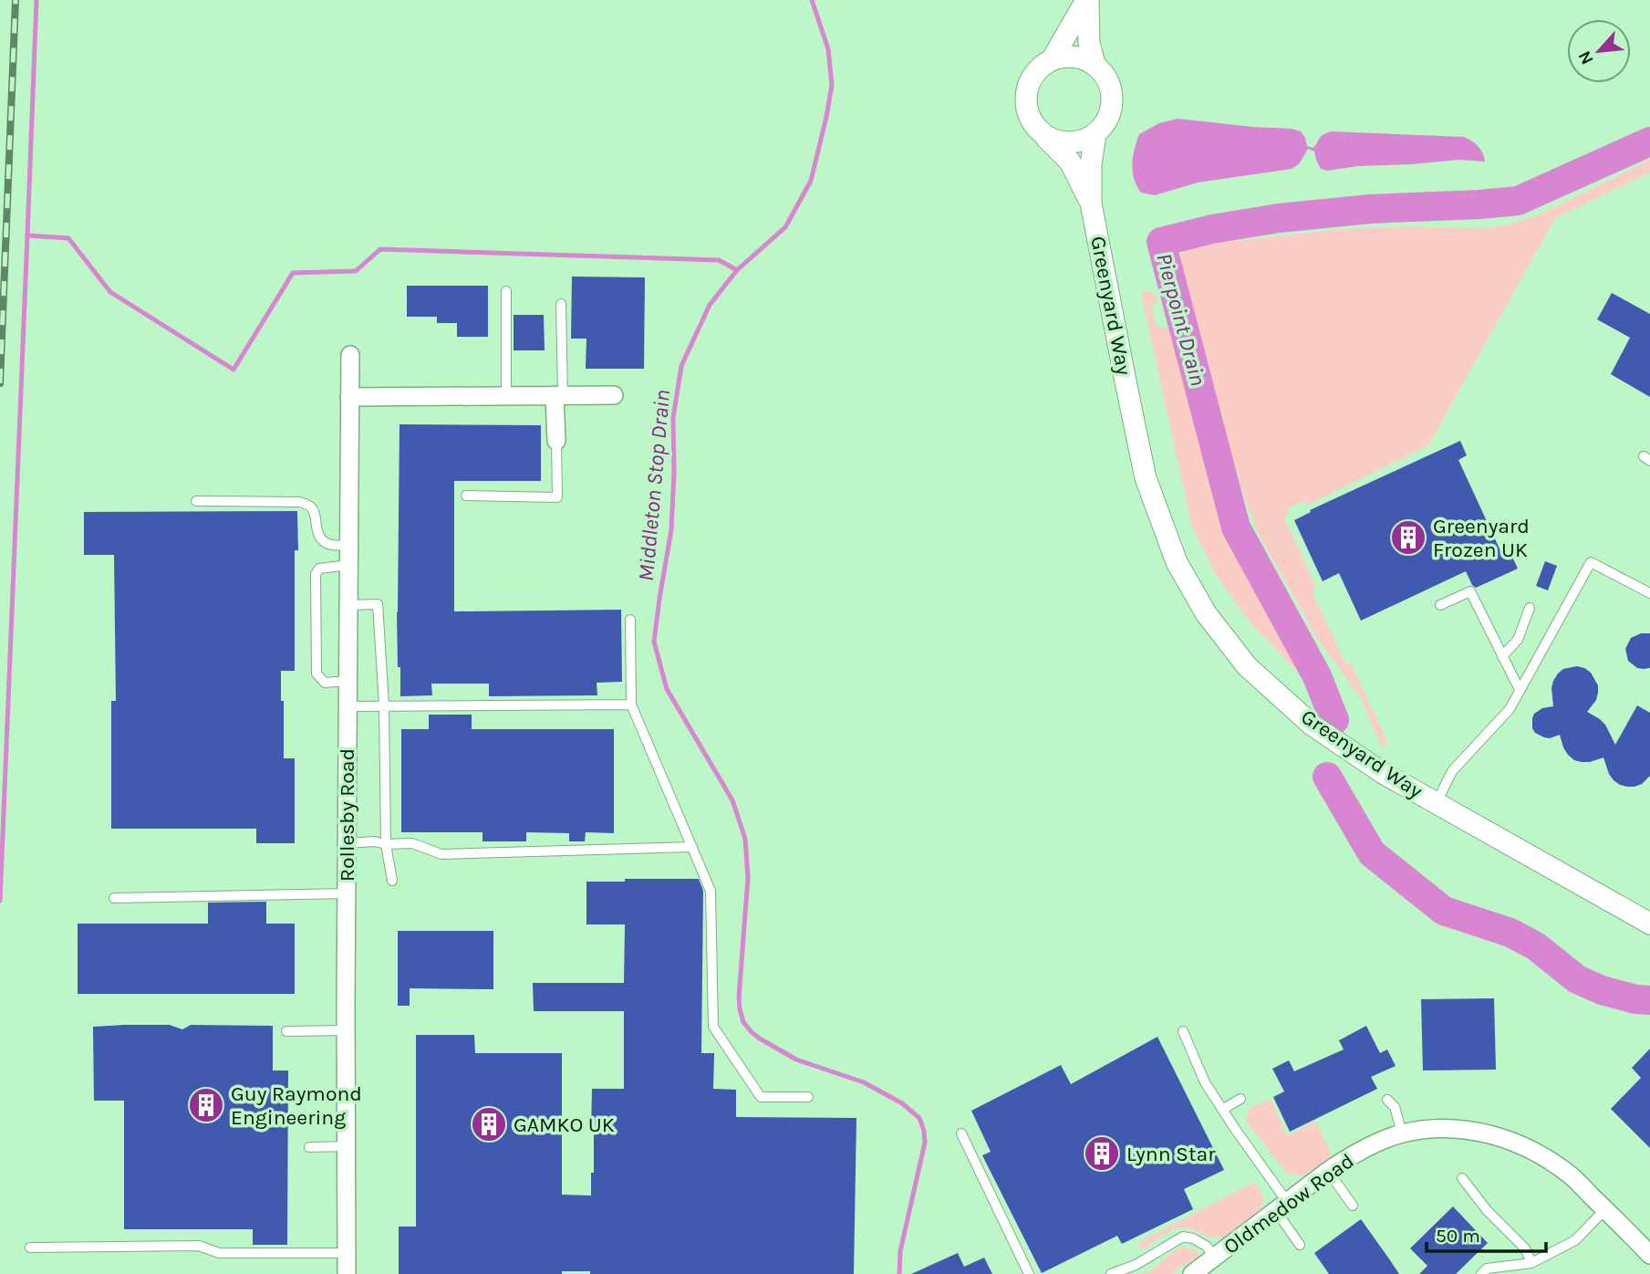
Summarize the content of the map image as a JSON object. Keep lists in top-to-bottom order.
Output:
{
  "streets": {
    "street": ["Greenyard Way", "Rollesby Road", "Oldmedow Road"]
  },
  "water": ["Pierpoint Drain", "Middleton Stop Drain"],
  "places": {
    "building": [
      "Greenyard Frozen UK",
      "Guy Raymond Engineering",
      "GAMKO UK",
      "Lynn Star"
    ]
  },
  "scale_bar": "50 m",
  "north": "bottom left"
}
